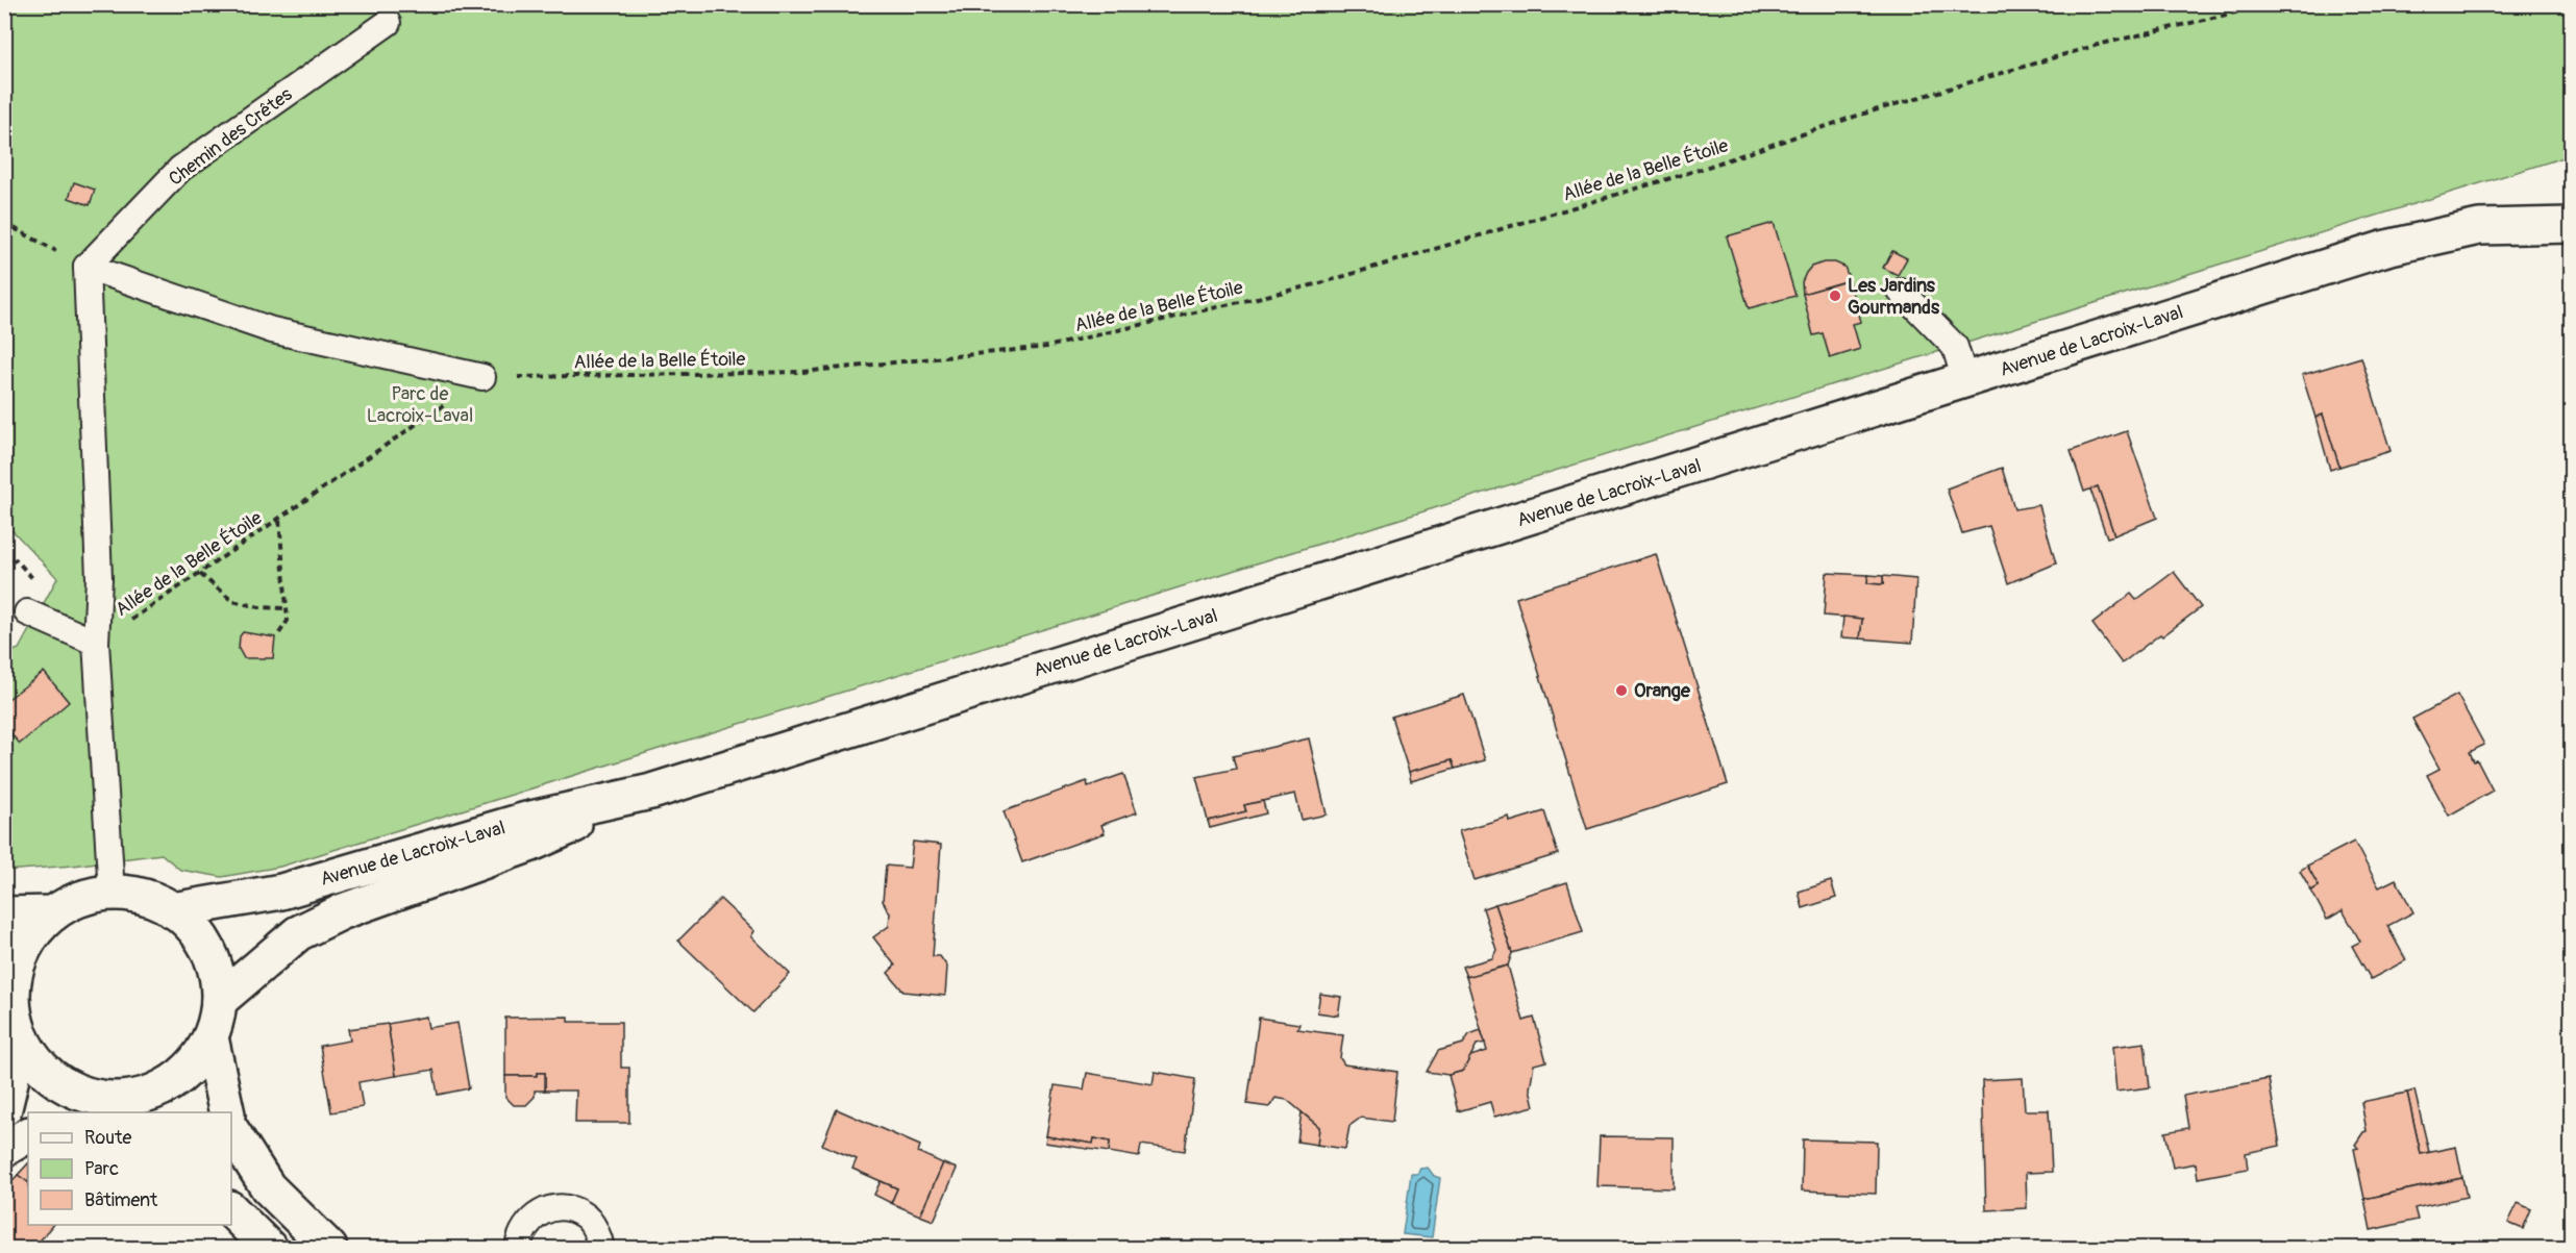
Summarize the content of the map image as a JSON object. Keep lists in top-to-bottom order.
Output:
{
  "streets": {
    "street": ["Avenue de Lacroix-Laval"],
    "lane": ["Chemin des Crêtes"],
    "path": ["Allée de la Belle Étoile"]
  },
  "parks": ["Parc de Lacroix-Laval"],
  "places": ["Les Jardins Gourmands", "Orange"],
  "legend": ["Route", "Parc", "Bâtiment"]
}
